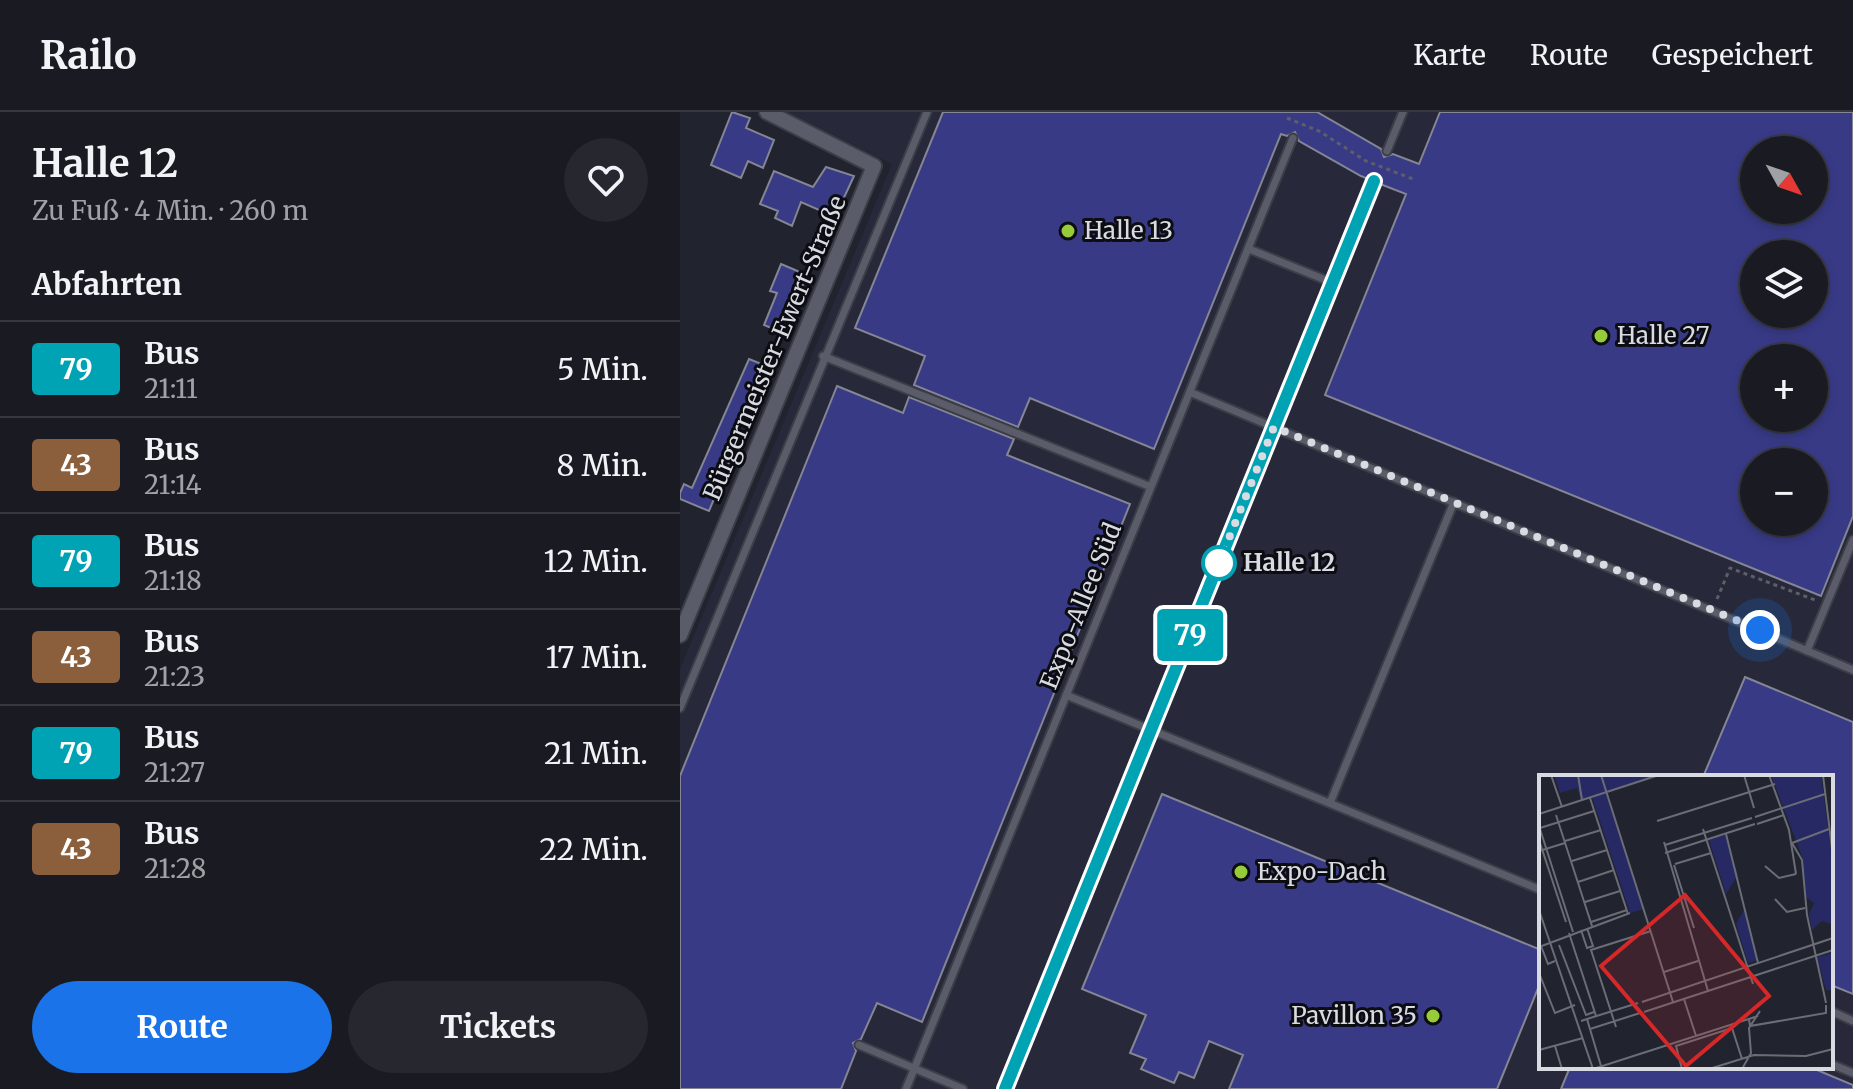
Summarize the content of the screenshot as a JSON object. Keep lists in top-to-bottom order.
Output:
{
  "streets": {
    "street": ["Bürgermeister-Ewert-Straße"],
    "lane": ["Expo-Allee Süd"]
  },
  "places": [
    "Halle 13",
    "Halle 27",
    "Halle 12",
    "Expo-Dach",
    "Pavillon 35"
  ],
  "lines": ["bus line 79"],
  "north": "bottom right",
  "page": {
    "header": "Railo",
    "nav": ["Karte", "Route", "Gespeichert"],
    "heading": [
      ["Halle 12", "Zu Fuß · 4 Min. · 260 m"],
      "Abfahrten"
    ],
    "on_map": "79",
    "map_buttons": ["+", "−"],
    "list": [
      {
        "mark": "79",
        "name": "Bus",
        "note": "21:11",
        "value": "5 Min."
      },
      {
        "mark": "43",
        "name": "Bus",
        "note": "21:14",
        "value": "8 Min."
      },
      {
        "mark": "79",
        "name": "Bus",
        "note": "21:18",
        "value": "12 Min."
      },
      {
        "mark": "43",
        "name": "Bus",
        "note": "21:23",
        "value": "17 Min."
      },
      {
        "mark": "79",
        "name": "Bus",
        "note": "21:27",
        "value": "21 Min."
      },
      {
        "mark": "43",
        "name": "Bus",
        "note": "21:28",
        "value": "22 Min."
      }
    ],
    "buttons": ["Route", "Tickets"]
  }
}
